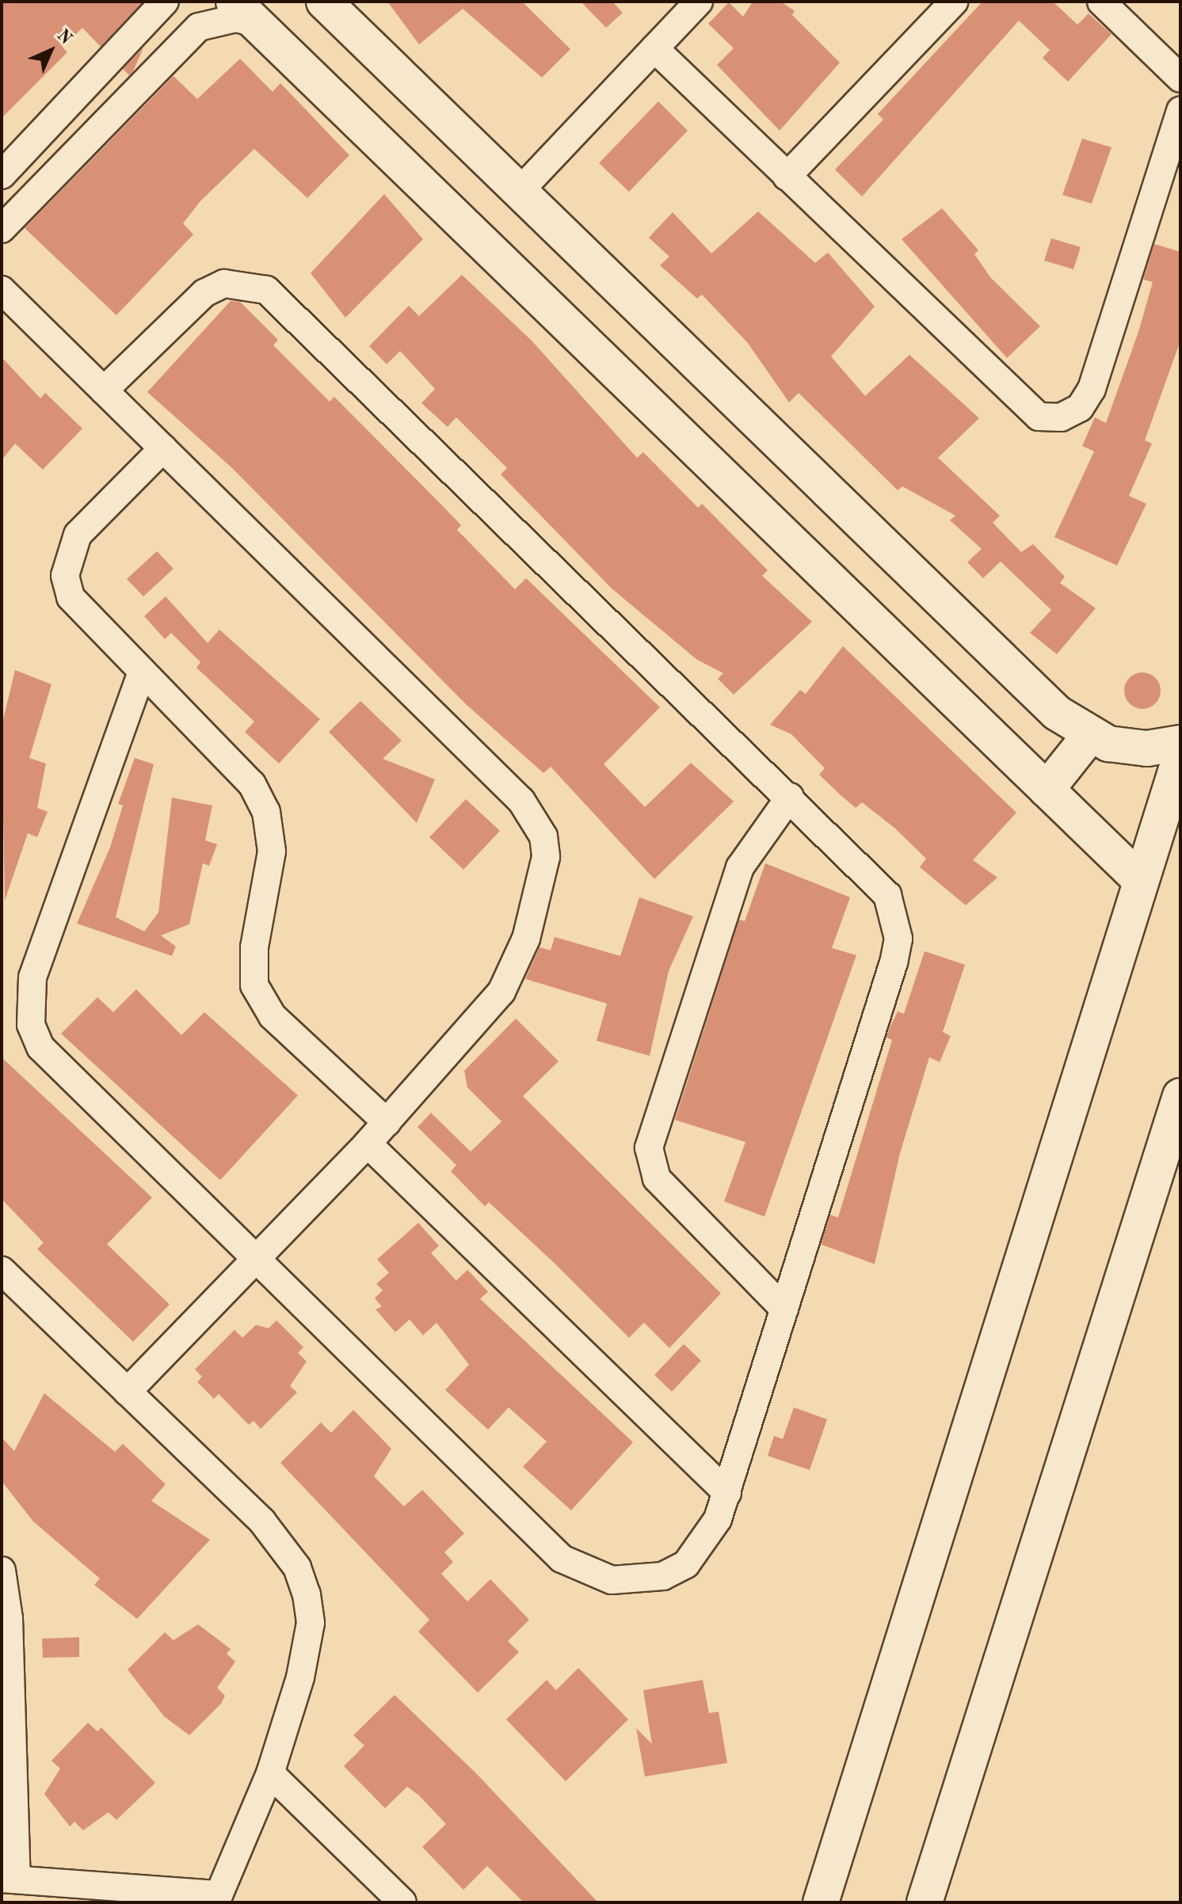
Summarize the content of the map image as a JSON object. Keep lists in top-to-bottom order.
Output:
{
  "north": "top right"
}
